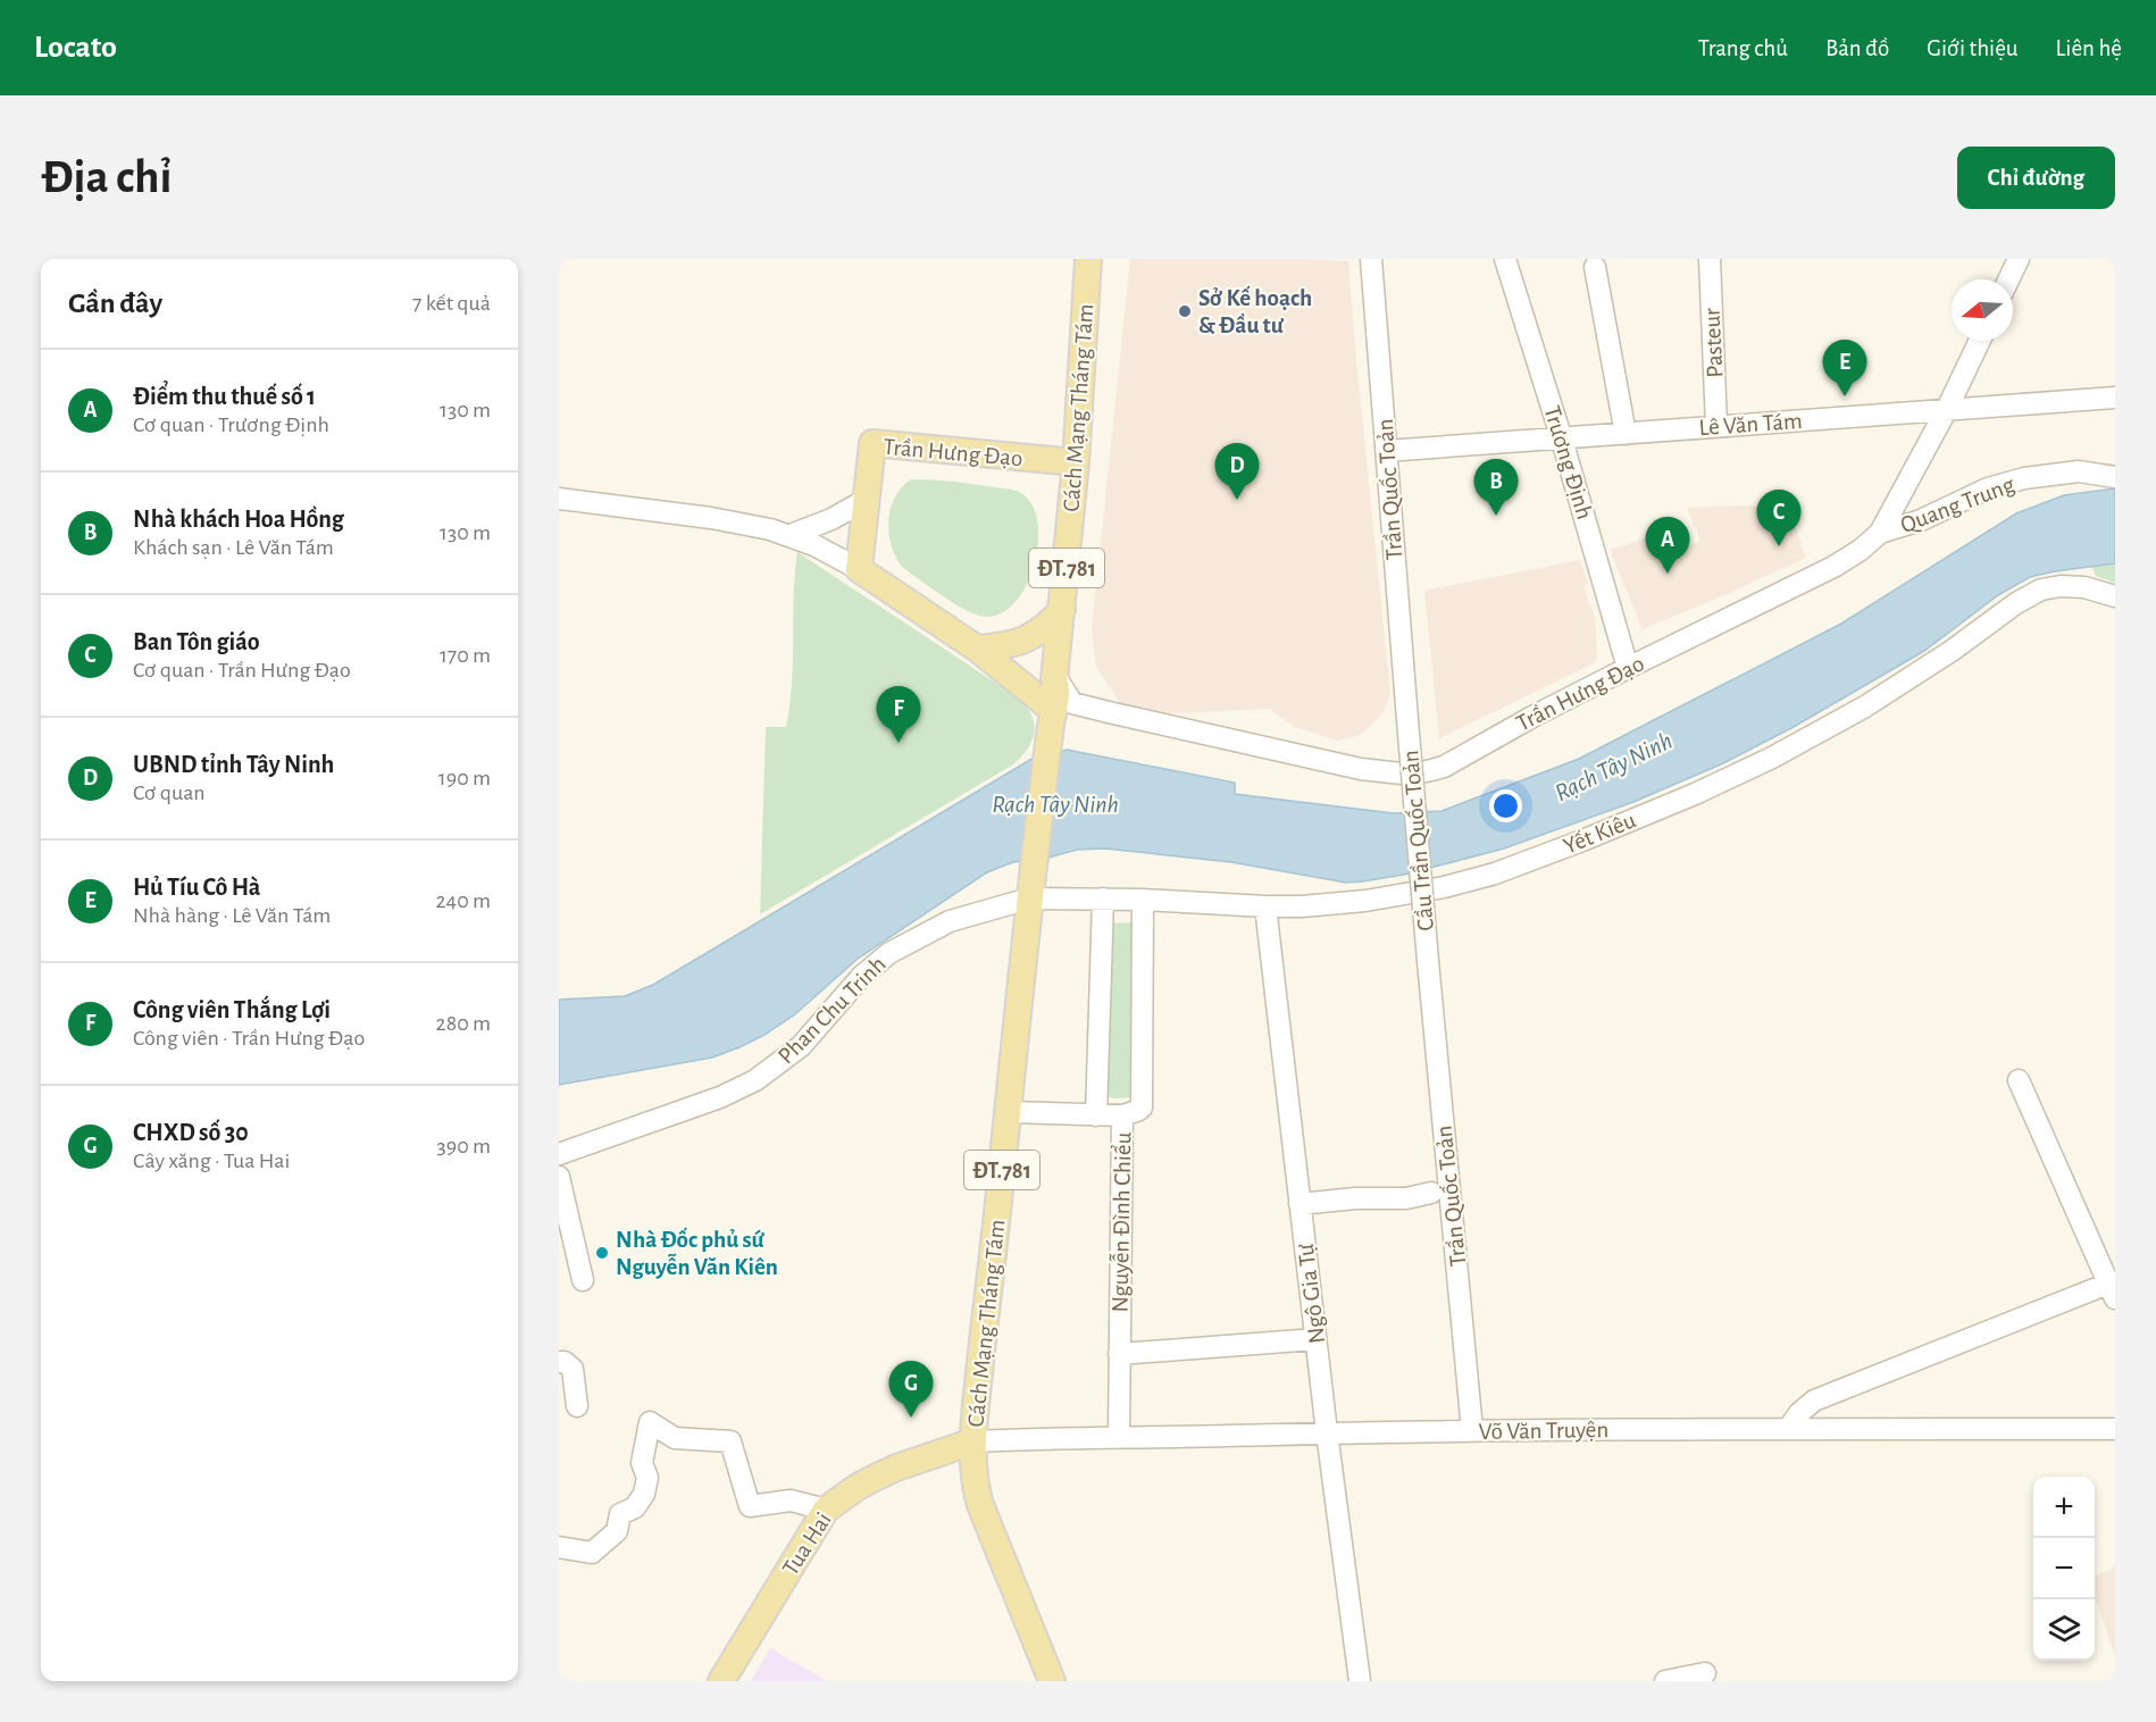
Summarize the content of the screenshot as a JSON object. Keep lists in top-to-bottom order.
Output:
{
  "streets": {
    "main road": [
      "Cách Mạng Tháng Tám",
      "Trần Hưng Đạo",
      "ĐT.781",
      "Tua Hai"
    ],
    "street": [
      "Pasteur",
      "Lê Văn Tám",
      "Trương Định",
      "Trần Quốc Toản",
      "Quang Trung",
      "Yết Kiêu",
      "Cầu Trần Quốc Toản",
      "Phan Chu Trinh",
      "Nguyễn Đình Chiểu",
      "Ngô Gia Tự",
      "Võ Văn Truyện"
    ]
  },
  "crossings": [
    ["Pasteur", "Lê Văn Tám"],
    ["Cách Mạng Tháng Tám", "Trần Hưng Đạo"],
    ["Cách Mạng Tháng Tám", "Yết Kiêu"],
    ["Cách Mạng Tháng Tám", "Phan Chu Trinh"],
    ["Cách Mạng Tháng Tám", "Võ Văn Truyện"],
    ["Cách Mạng Tháng Tám", "Tua Hai"],
    ["Lê Văn Tám", "Trần Hưng Đạo"],
    ["Lê Văn Tám", "Trương Định"],
    ["Lê Văn Tám", "Trần Quốc Toản"],
    ["Trần Hưng Đạo", "Trương Định"],
    ["Trần Hưng Đạo", "Quang Trung"],
    ["Trần Quốc Toản", "Cầu Trần Quốc Toản"],
    ["Trần Quốc Toản", "Võ Văn Truyện"],
    ["Yết Kiêu", "Phan Chu Trinh"],
    ["Yết Kiêu", "Nguyễn Đình Chiểu"],
    ["Yết Kiêu", "Ngô Gia Tự"],
    ["Nguyễn Đình Chiểu", "Võ Văn Truyện"],
    ["Ngô Gia Tự", "Võ Văn Truyện"],
    ["Võ Văn Truyện", "Tua Hai"]
  ],
  "water": ["Rạch Tây Ninh"],
  "places": ["Sở Kế hoạch & Đầu tư", "Nhà Đốc phủ sứ Nguyễn Văn Kiên"],
  "north": "left",
  "page": {
    "header": "Locato",
    "nav": [
      "Trang chủ",
      "Bản đồ",
      "Giới thiệu",
      "Liên hệ"
    ],
    "buttons": "Chỉ đường",
    "title": "Địa chỉ",
    "heading": ["Gần đây", "7 kết quả"],
    "pins": [
      "E",
      "D",
      "B",
      "C",
      "A",
      "F",
      "G"
    ],
    "list": [
      {
        "mark": "A",
        "name": "Điểm thu thuế số 1",
        "note": "Cơ quan · Trương Định",
        "value": "130 m"
      },
      {
        "mark": "B",
        "name": "Nhà khách Hoa Hồng",
        "note": "Khách sạn · Lê Văn Tám",
        "value": "130 m"
      },
      {
        "mark": "C",
        "name": "Ban Tôn giáo",
        "note": "Cơ quan · Trần Hưng Đạo",
        "value": "170 m"
      },
      {
        "mark": "D",
        "name": "UBND tỉnh Tây Ninh",
        "note": "Cơ quan",
        "value": "190 m"
      },
      {
        "mark": "E",
        "name": "Hủ Tíu Cô Hà",
        "note": "Nhà hàng · Lê Văn Tám",
        "value": "240 m"
      },
      {
        "mark": "F",
        "name": "Công viên Thắng Lợi",
        "note": "Công viên · Trần Hưng Đạo",
        "value": "280 m"
      },
      {
        "mark": "G",
        "name": "CHXD số 30",
        "note": "Cây xăng · Tua Hai",
        "value": "390 m"
      }
    ],
    "map_buttons": ["+", "−"]
  }
}
